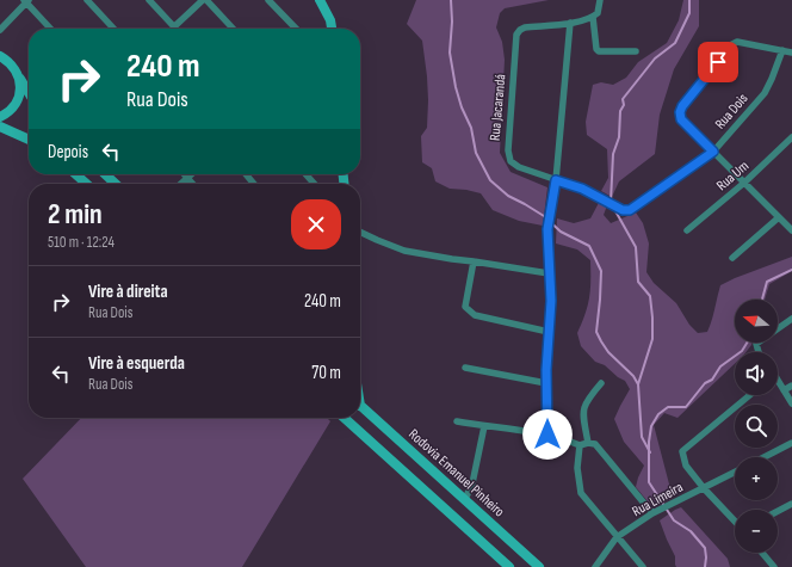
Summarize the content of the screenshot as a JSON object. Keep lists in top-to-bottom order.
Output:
{
  "streets": {
    "main road": ["Rodovia Emanuel Pinheiro"],
    "street": [
      "Rua Jacarandá",
      "Rua Dois",
      "Rua Um",
      "Rua Limeira"
    ]
  },
  "crossings": [
    ["Rua Jacarandá", "Rua Dois"]
  ],
  "north": "left",
  "page": {
    "turn": ["240 m", "Rua Dois"],
    "then": "Depois",
    "heading": ["2 min", "510 m · 12:24"],
    "list": [
      {
        "name": "Vire à direita",
        "note": "Rua Dois",
        "value": "240 m"
      },
      {
        "name": "Vire à esquerda",
        "note": "Rua Dois",
        "value": "70 m"
      }
    ],
    "map_buttons": ["+", "−"]
  }
}
